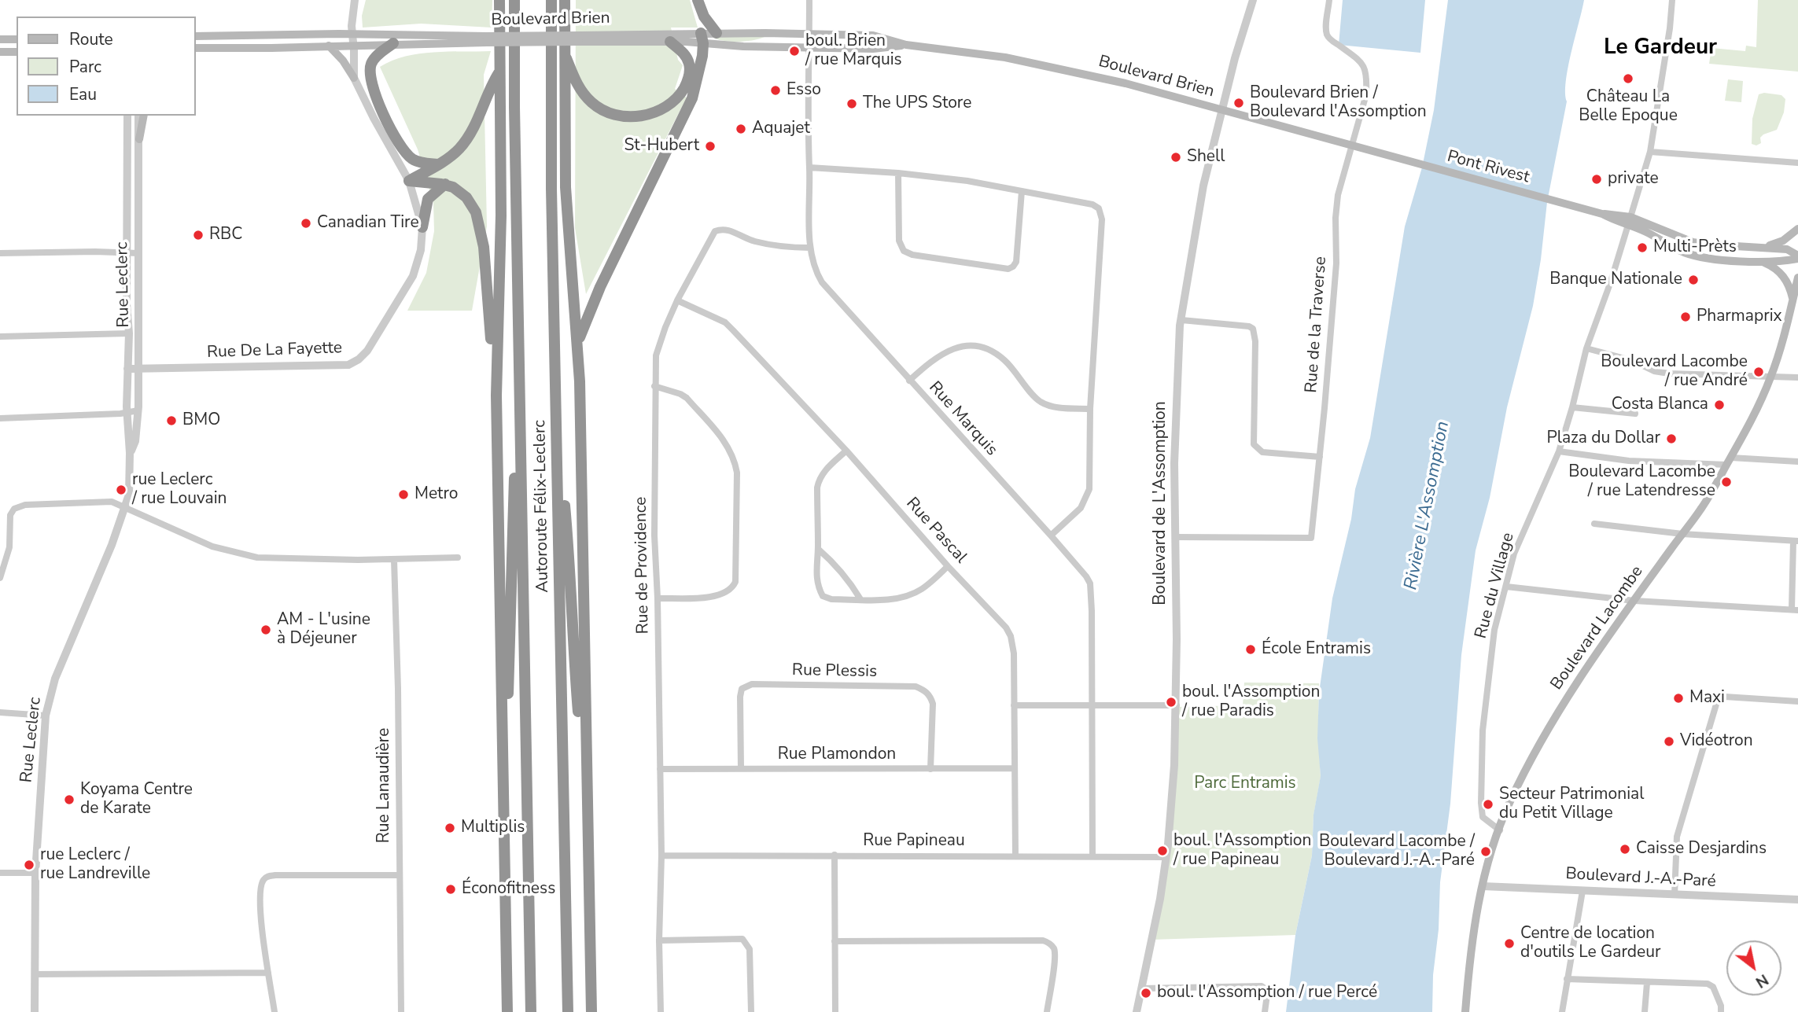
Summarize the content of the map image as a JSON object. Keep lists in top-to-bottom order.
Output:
{
  "streets": {
    "highway": ["Autoroute Félix-Leclerc"],
    "main road": ["Boulevard Brien", "Pont Rivest", "Boulevard Lacombe"],
    "street": [
      "Rue Leclerc",
      "Rue de la Traverse",
      "Rue De La Fayette",
      "Rue Marquis",
      "Boulevard de L'Assomption",
      "Rue Pascal",
      "Rue de Providence",
      "Rue du Village",
      "Rue Plessis",
      "Rue Plamondon",
      "Rue Lanaudière",
      "Rue Papineau",
      "Boulevard J.-A.-Paré"
    ]
  },
  "crossings": [
    ["Boulevard Brien", "Pont Rivest"],
    ["Boulevard Brien", "Rue de la Traverse"],
    ["Boulevard Brien", "Rue De La Fayette"],
    ["Boulevard Brien", "Rue Marquis"],
    ["Boulevard Brien", "Boulevard de L'Assomption"],
    ["Pont Rivest", "Rue du Village"],
    ["Rue Leclerc", "Rue De La Fayette"],
    ["Rue de la Traverse", "Boulevard de L'Assomption"],
    ["Rue Marquis", "Rue de Providence"],
    ["Rue Marquis", "Rue Papineau"],
    ["Boulevard de L'Assomption", "Rue Papineau"],
    ["Rue Pascal", "Rue de Providence"],
    ["Rue Pascal", "Rue Plamondon"],
    ["Rue Pascal", "Rue Papineau"],
    ["Rue de Providence", "Rue Plamondon"],
    ["Rue de Providence", "Rue Papineau"],
    ["Rue du Village", "Boulevard Lacombe"],
    ["Boulevard Lacombe", "Boulevard J.-A.-Paré"],
    ["Rue Plessis", "Rue Plamondon"]
  ],
  "districts": ["Le Gardeur"],
  "water": ["Rivière L'Assomption"],
  "parks": ["Parc Entramis"],
  "places": [
    "boul. Brien / rue Marquis",
    "Château La Belle Epoque",
    "Esso",
    "Boulevard Brien / Boulevard l'Assomption",
    "The UPS Store",
    "Aquajet",
    "St-Hubert",
    "Shell",
    "private",
    "Canadian Tire",
    "RBC",
    "Multi-Prèts",
    "Banque Nationale",
    "Pharmaprix",
    "Boulevard Lacombe / rue André",
    "Costa Blanca",
    "BMO",
    "Plaza du Dollar",
    "Boulevard Lacombe / rue Latendresse",
    "rue Leclerc / rue Louvain",
    "Metro",
    "AM - L'usine à Déjeuner",
    "École Entramis",
    "Maxi",
    "boul. l'Assomption / rue Paradis",
    "Vidéotron",
    "Koyama Centre de Karate",
    "Secteur Patrimonial du Petit Village",
    "Multiplis",
    "Caisse Desjardins",
    "boul. l'Assomption / rue Papineau",
    "Boulevard Lacombe / Boulevard J.-A.-Paré",
    "rue Leclerc / rue Landreville",
    "Éconofitness",
    "Centre de location d'outils Le Gardeur",
    "boul. l'Assomption / rue Percé"
  ],
  "legend": ["Route", "Parc", "Eau"],
  "north": "bottom right"
}
